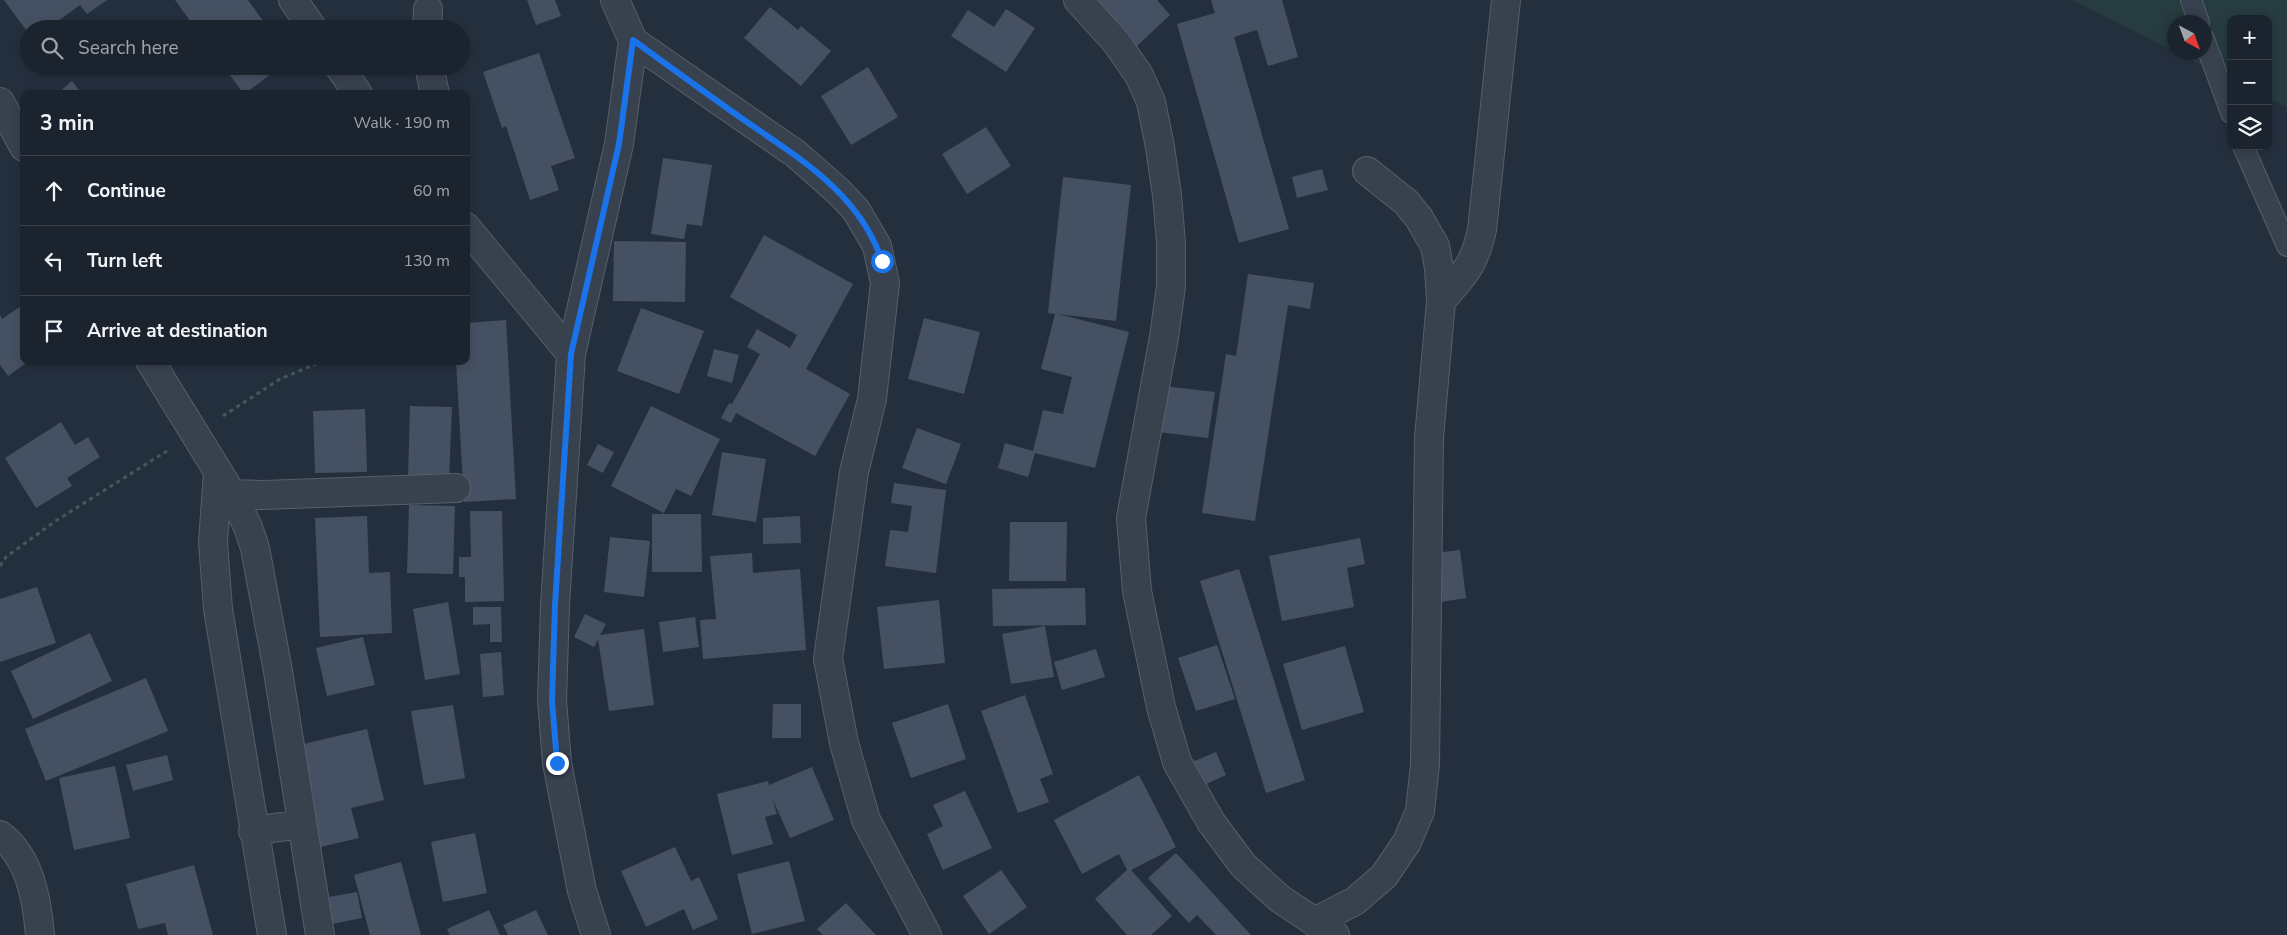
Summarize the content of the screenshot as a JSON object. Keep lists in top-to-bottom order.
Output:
{
  "north": "bottom right",
  "page": {
    "map_buttons": ["+", "−"],
    "search": "Search here",
    "heading": ["3 min", "Walk · 190 m"],
    "list": [
      ["Continue", "60 m"],
      ["Turn left", "130 m"],
      "Arrive at destination"
    ]
  }
}
